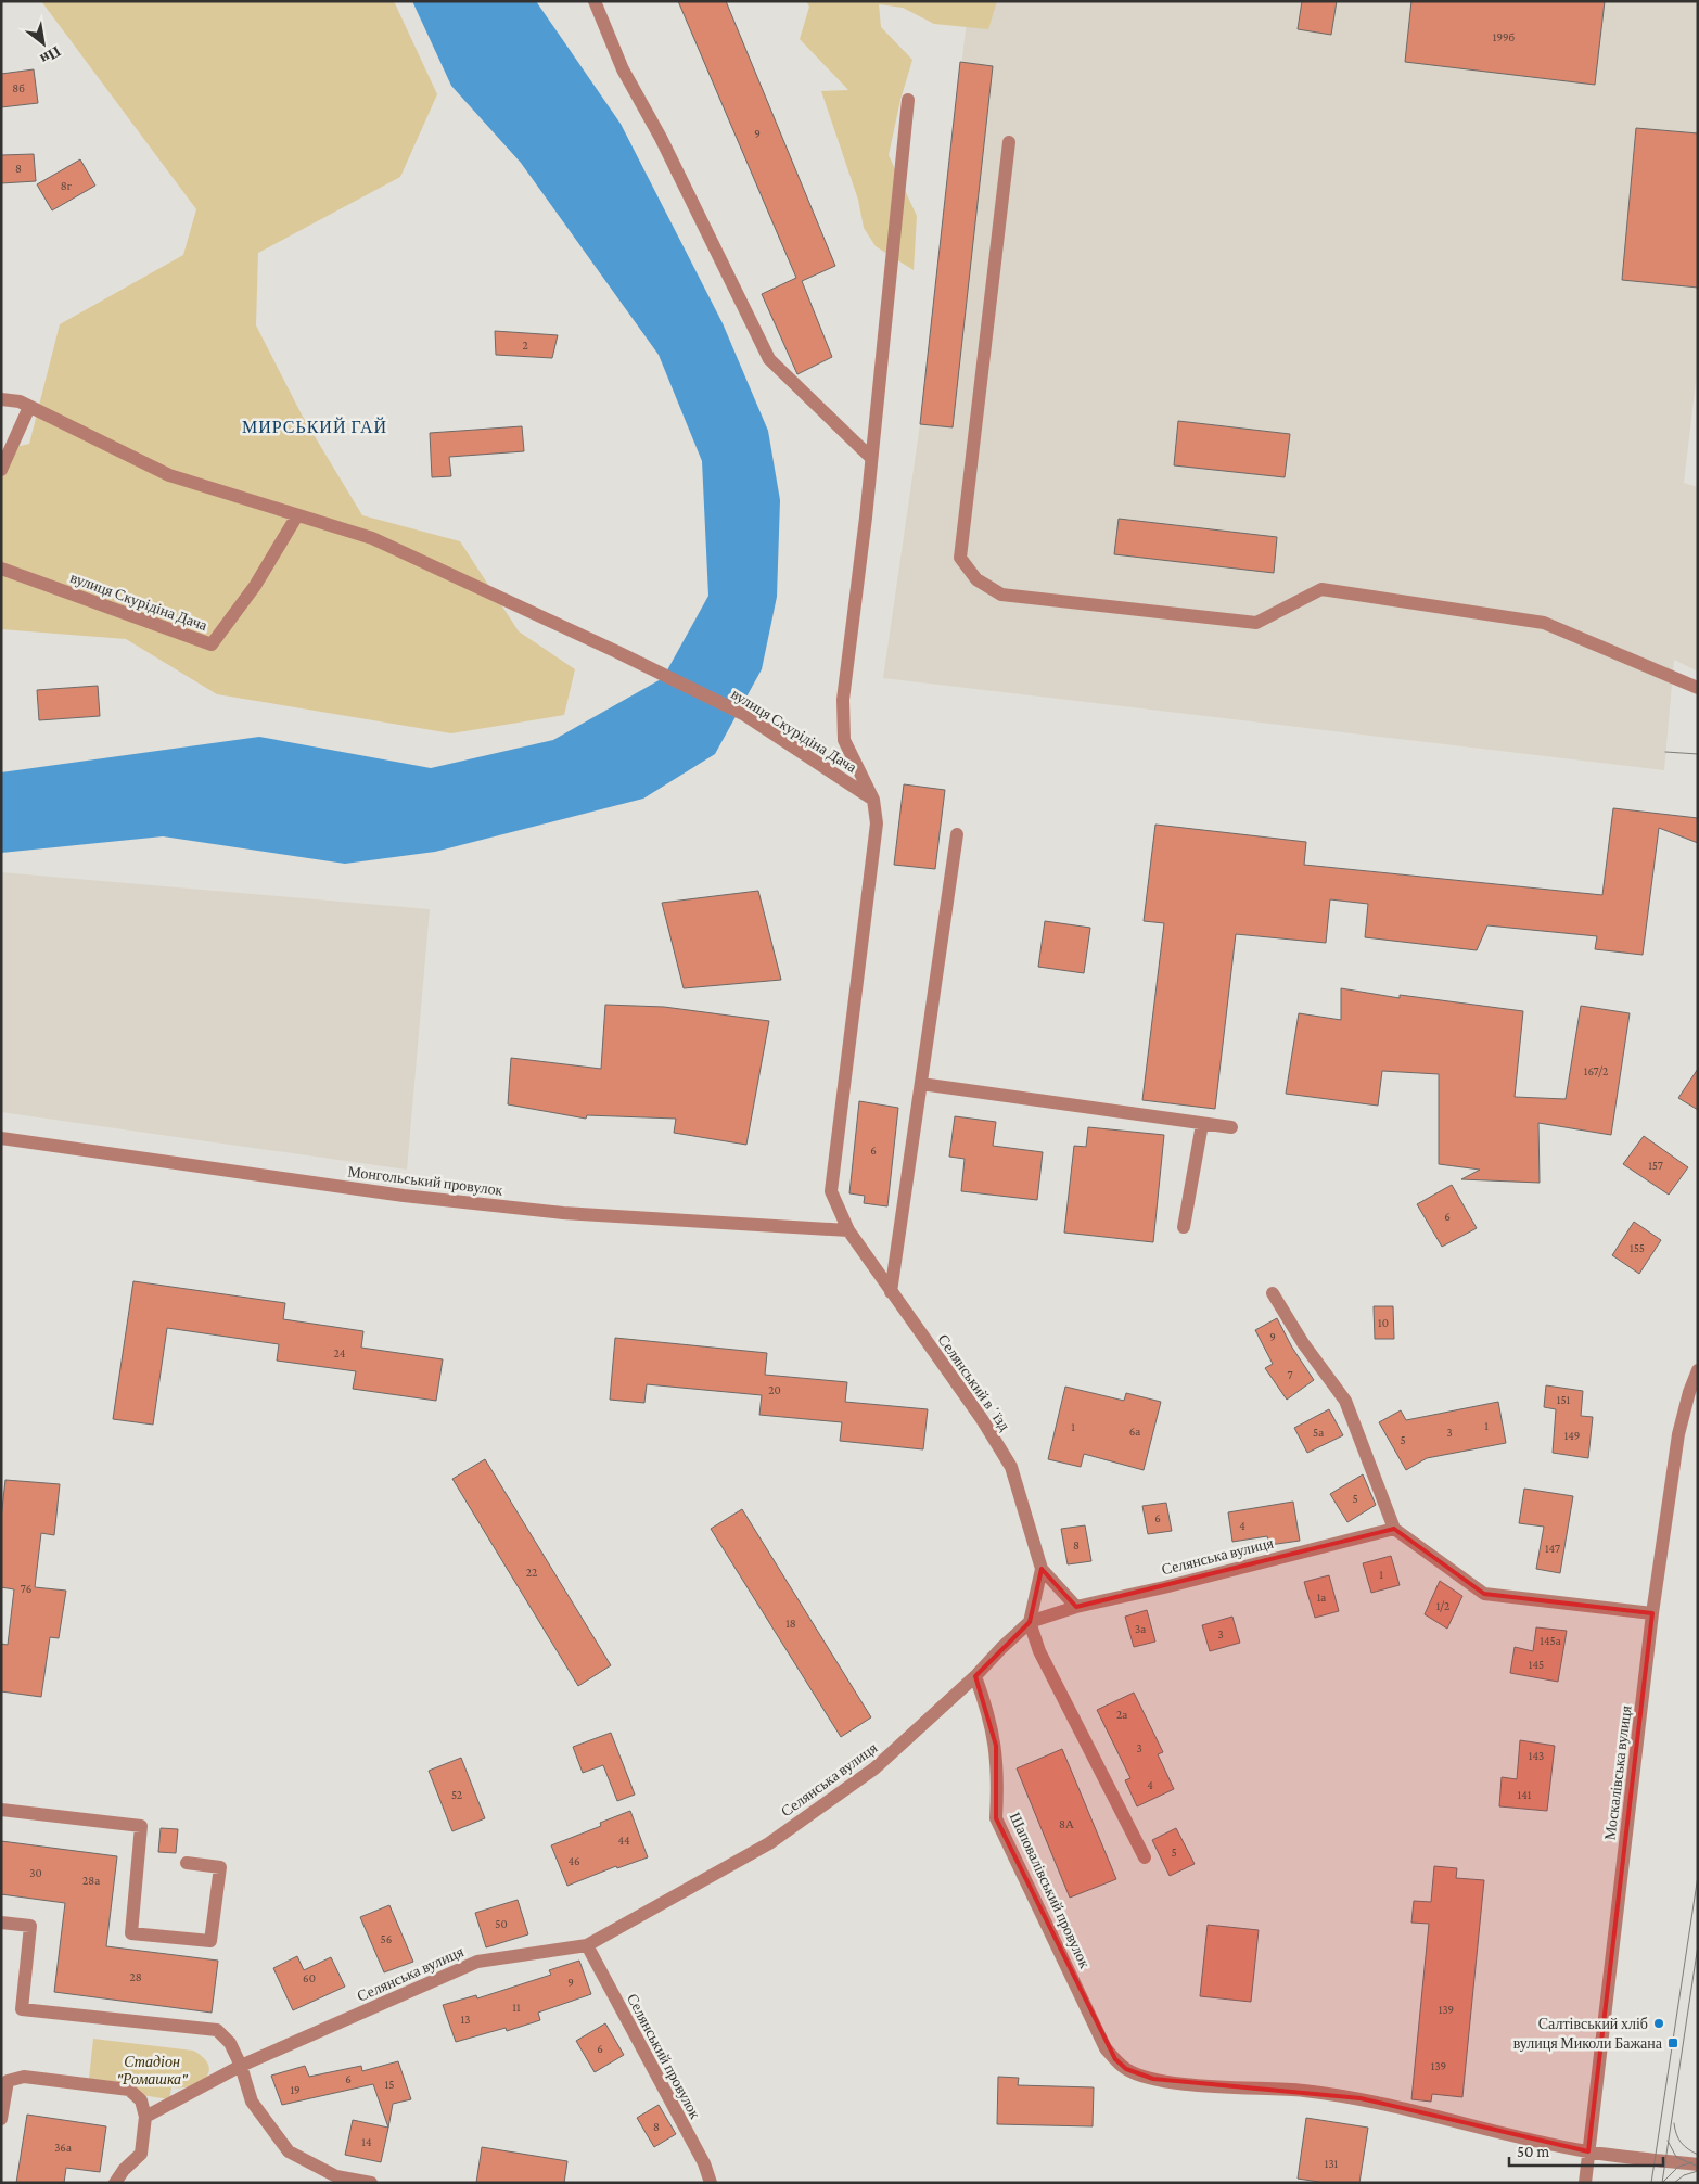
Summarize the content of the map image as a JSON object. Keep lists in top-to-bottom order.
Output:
{
  "streets": {
    "street": [
      "вулиця Скурідіна Дача",
      "Монгольський провулок",
      "Селянський вʼїзд",
      "Селянська вулиця",
      "Москалівська вулиця",
      "Шаповалівський провулок",
      "Селянський провулок"
    ]
  },
  "crossings": [
    ["Монгольський провулок", "Селянський вʼїзд"],
    ["Селянський вʼїзд", "Селянська вулиця"],
    ["Селянська вулиця", "Шаповалівський провулок"],
    ["Селянська вулиця", "Селянський провулок"],
    ["Москалівська вулиця", "Шаповалівський провулок"]
  ],
  "districts": ["МИРСЬКИЙ ГАЙ"],
  "parks": ["Стадіон \"Ромашка\""],
  "places": {
    "other": ["Салтівський хліб"],
    "transit": ["вулиця Миколи Бажана"]
  },
  "house_numbers": [
    "199б",
    "8б",
    "9",
    "8",
    "8г",
    "2",
    "167/2",
    "6",
    "157",
    "6",
    "155",
    "10",
    "9",
    "24",
    "7",
    "20",
    "151",
    "1",
    "1",
    "6а",
    "5а",
    "3",
    "149",
    "5",
    "5",
    "6",
    "4",
    "8",
    "147",
    "22",
    "1",
    "76",
    "1а",
    "1/2",
    "18",
    "3а",
    "3",
    "145а",
    "145",
    "2а",
    "3",
    "143",
    "4",
    "52",
    "141",
    "8А",
    "44",
    "5",
    "46",
    "30",
    "28а",
    "50",
    "56",
    "28",
    "60",
    "9",
    "11",
    "139",
    "13",
    "6",
    "139",
    "6",
    "15",
    "19",
    "8",
    "14",
    "36а",
    "131"
  ],
  "scale_bar": "50 m",
  "north": "bottom right"
}
